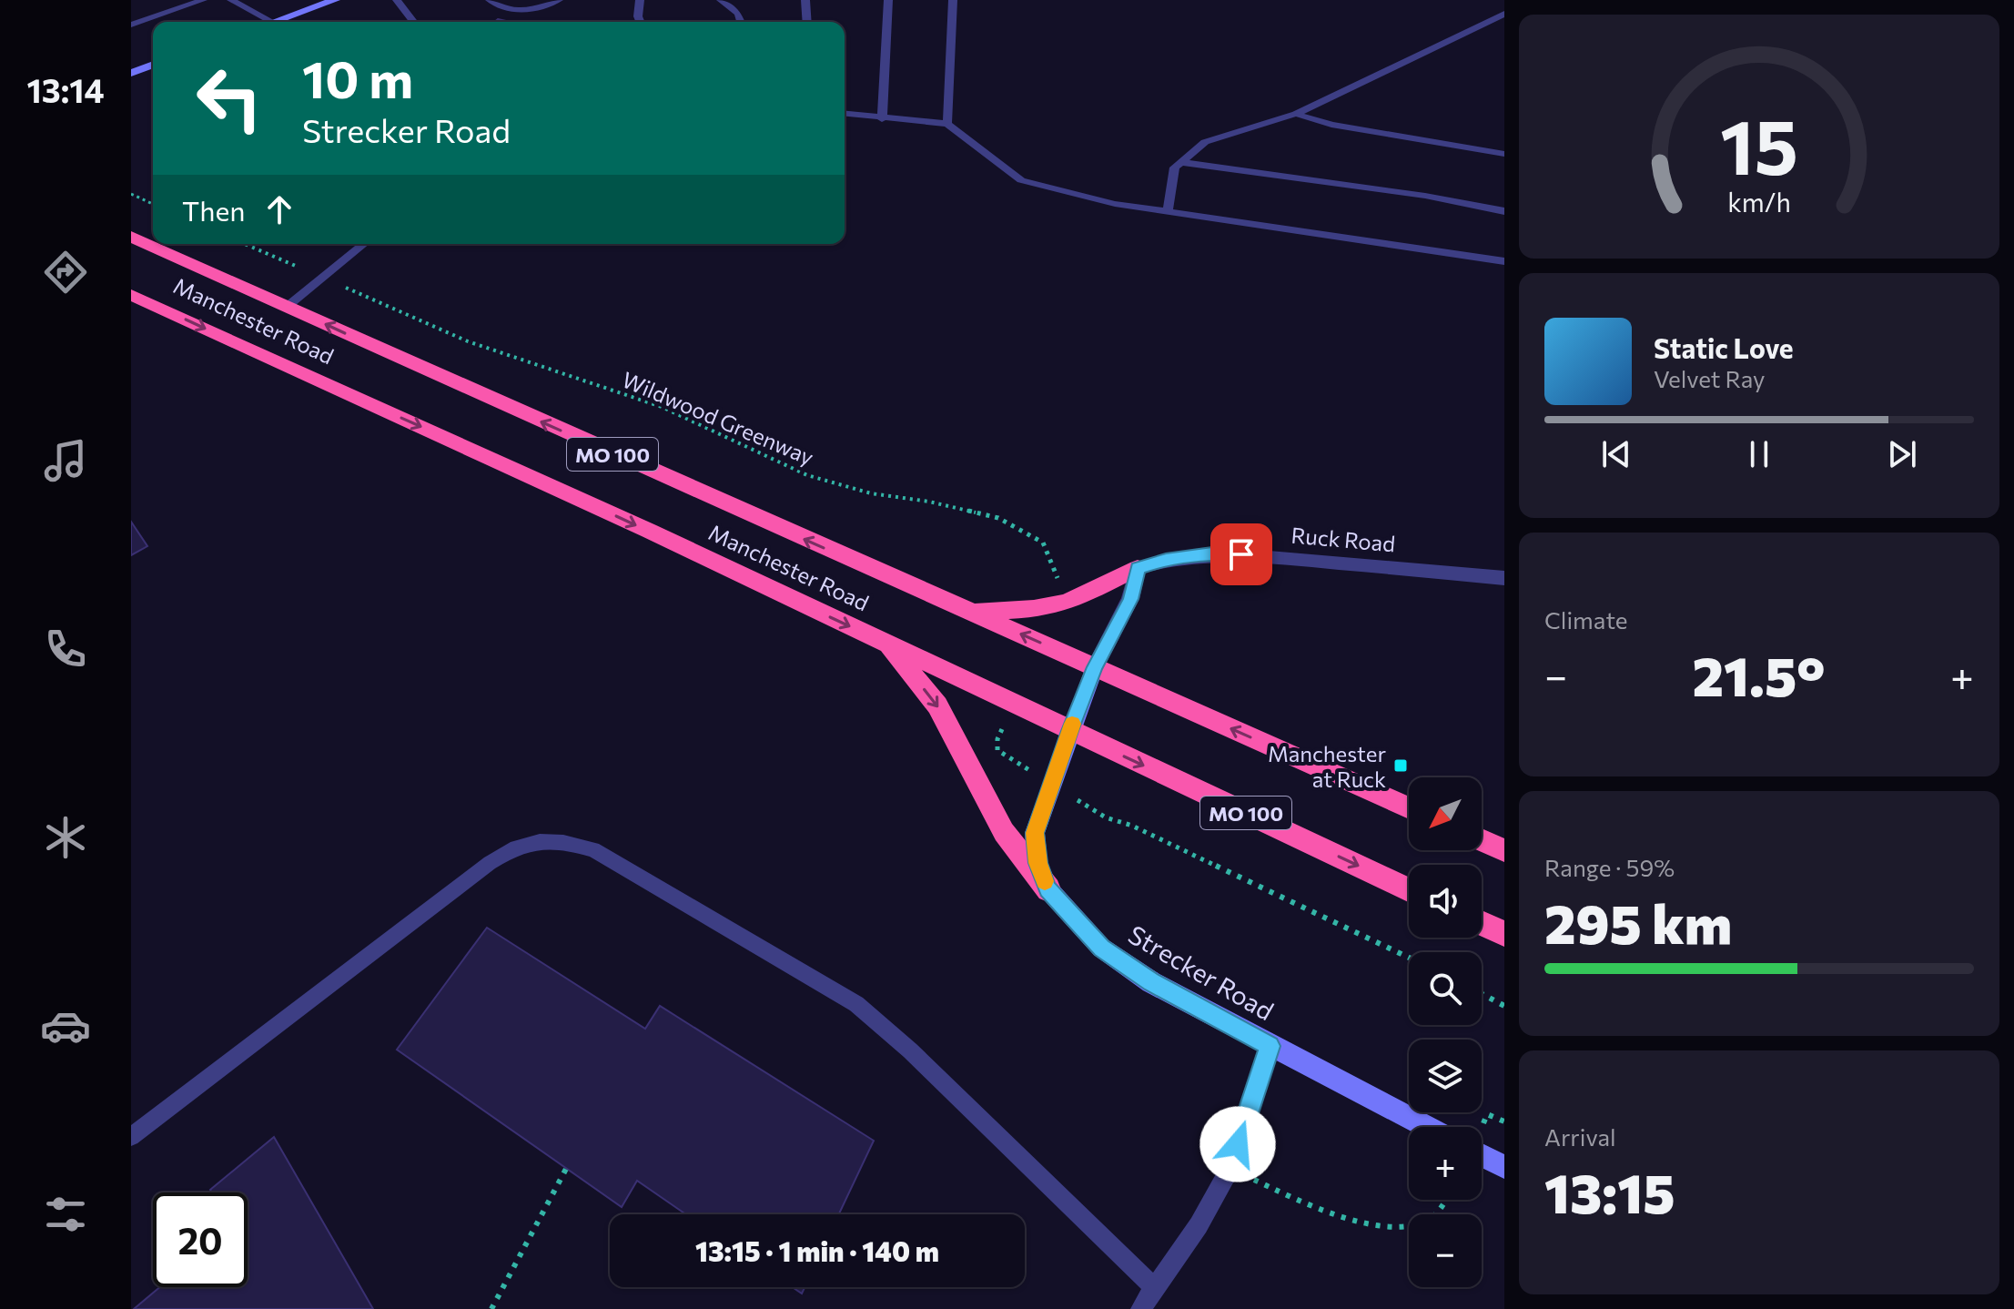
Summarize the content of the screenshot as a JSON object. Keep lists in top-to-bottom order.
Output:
{
  "streets": {
    "highway": ["Manchester Road", "MO 100"],
    "street": ["Ruck Road", "Strecker Road"],
    "path": ["Wildwood Greenway"]
  },
  "crossings": [
    ["Manchester Road", "Strecker Road"]
  ],
  "places": {
    "transit": ["Manchester at Ruck"]
  },
  "north": "bottom left",
  "page": {
    "tabs": "13:14",
    "turn": ["10 m", "Strecker Road"],
    "then": "Then",
    "song": ["Static Love", "Velvet Ray"],
    "tile": [
      "Climate",
      ["Range · 59%", "295 km"],
      ["Arrival", "13:15"]
    ],
    "heat": ["−", "21.5°", "+"],
    "map_buttons": ["+", "−"],
    "limit": "20",
    "trip": "13:15 · 1 min · 140 m",
    "gauge": ["15", "km/h"]
  }
}
